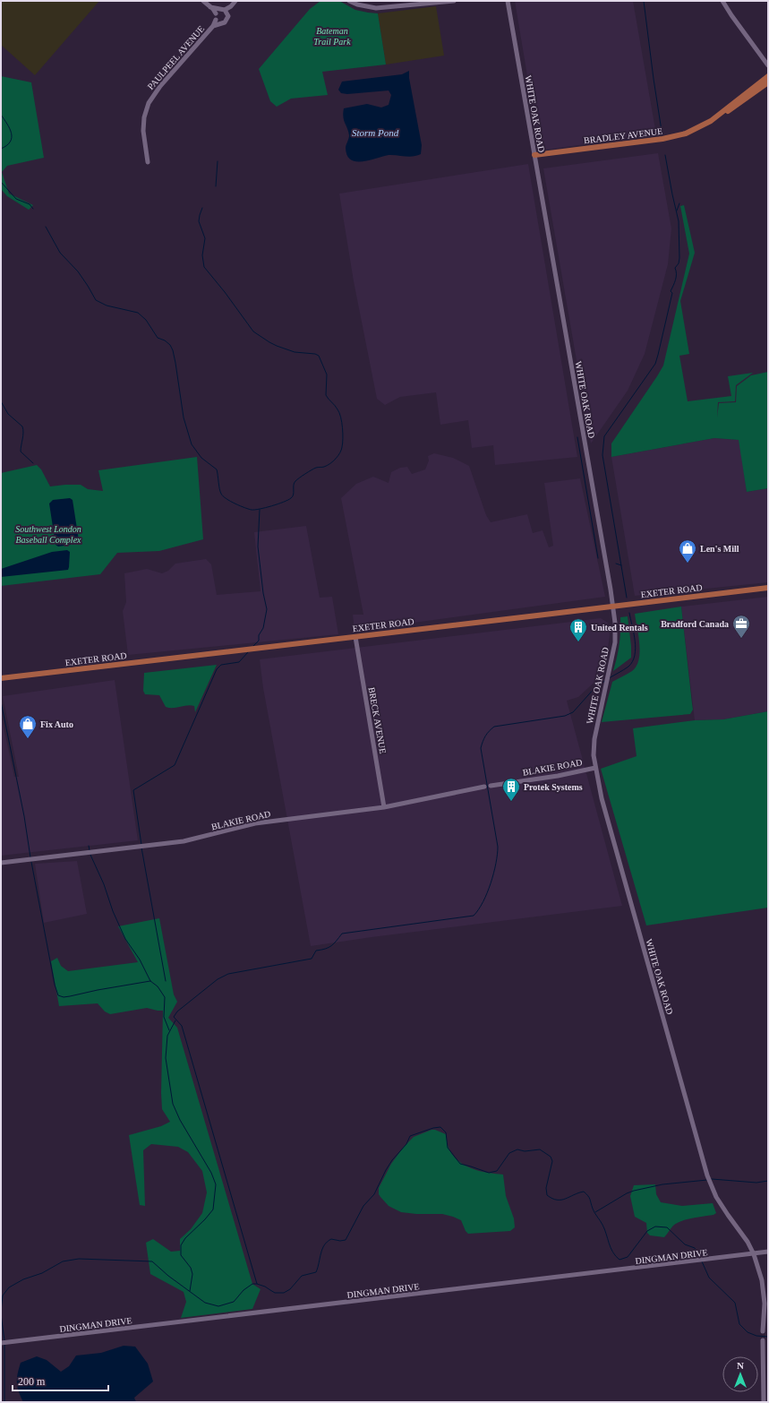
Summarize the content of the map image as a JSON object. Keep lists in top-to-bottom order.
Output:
{
  "streets": {
    "main road": ["BRADLEY AVENUE", "EXETER ROAD"],
    "street": [
      "PAULPEEL AVENUE",
      "WHITE OAK ROAD",
      "BRECK AVENUE",
      "BLAKIE ROAD",
      "DINGMAN DRIVE"
    ]
  },
  "crossings": [
    ["WHITE OAK ROAD", "BRADLEY AVENUE"],
    ["WHITE OAK ROAD", "EXETER ROAD"],
    ["WHITE OAK ROAD", "BLAKIE ROAD"],
    ["WHITE OAK ROAD", "DINGMAN DRIVE"],
    ["EXETER ROAD", "BRECK AVENUE"],
    ["BRECK AVENUE", "BLAKIE ROAD"]
  ],
  "water": ["Storm Pond"],
  "parks": ["Bateman Trail Park", "Southwest London Baseball Complex"],
  "places": {
    "shop": ["Len's Mill", "Fix Auto"],
    "office": ["Bradford Canada"],
    "building": ["United Rentals", "Protek Systems"]
  },
  "scale_bar": "200 m",
  "north": "top"
}
